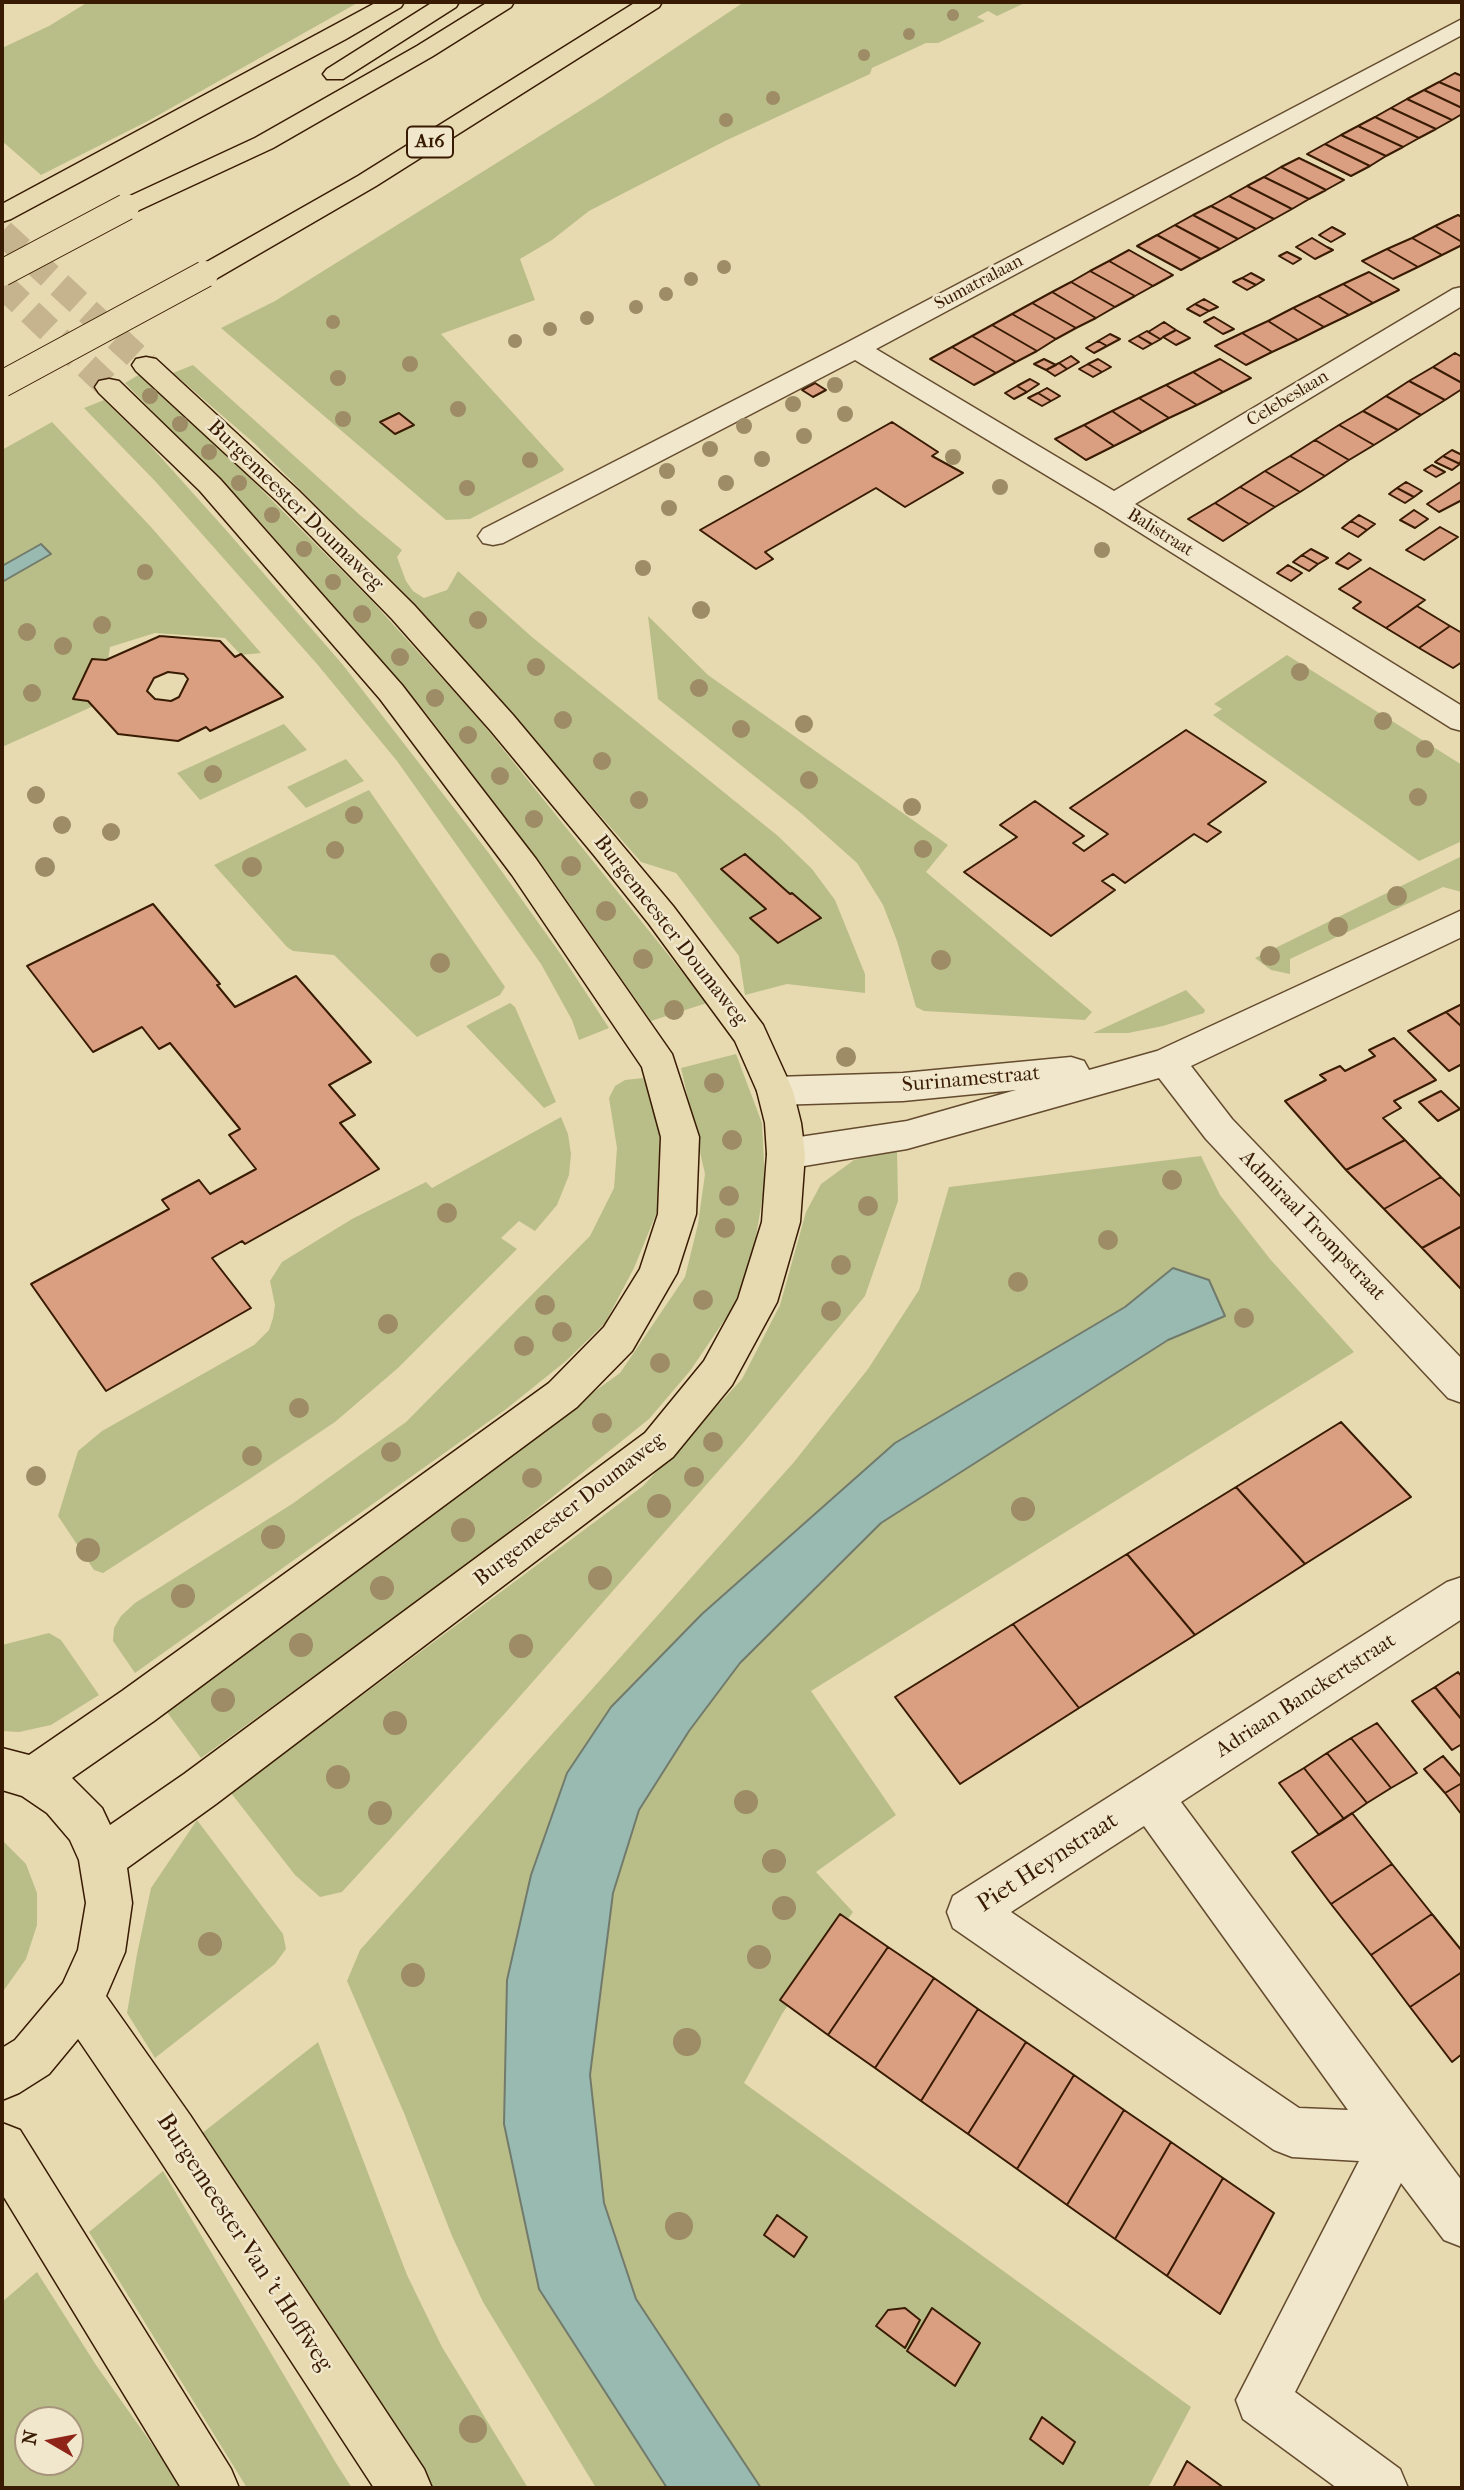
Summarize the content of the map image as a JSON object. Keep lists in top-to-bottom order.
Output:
{
  "streets": {
    "main road": ["A16", "Burgemeester Doumaweg", "Burgemeester Van 't Hoffweg"],
    "street": [
      "Sumatralaan",
      "Celebeslaan",
      "Balistraat",
      "Surinamestraat",
      "Admiraal Trompstraat",
      "Adriaan Banckertstraat",
      "Piet Heynstraat"
    ]
  },
  "crossings": [
    ["Sumatralaan", "Balistraat"],
    ["Celebeslaan", "Balistraat"],
    ["Burgemeester Doumaweg", "Surinamestraat"],
    ["Surinamestraat", "Admiraal Trompstraat"],
    ["Adriaan Banckertstraat", "Piet Heynstraat"]
  ],
  "north": "left"
}
